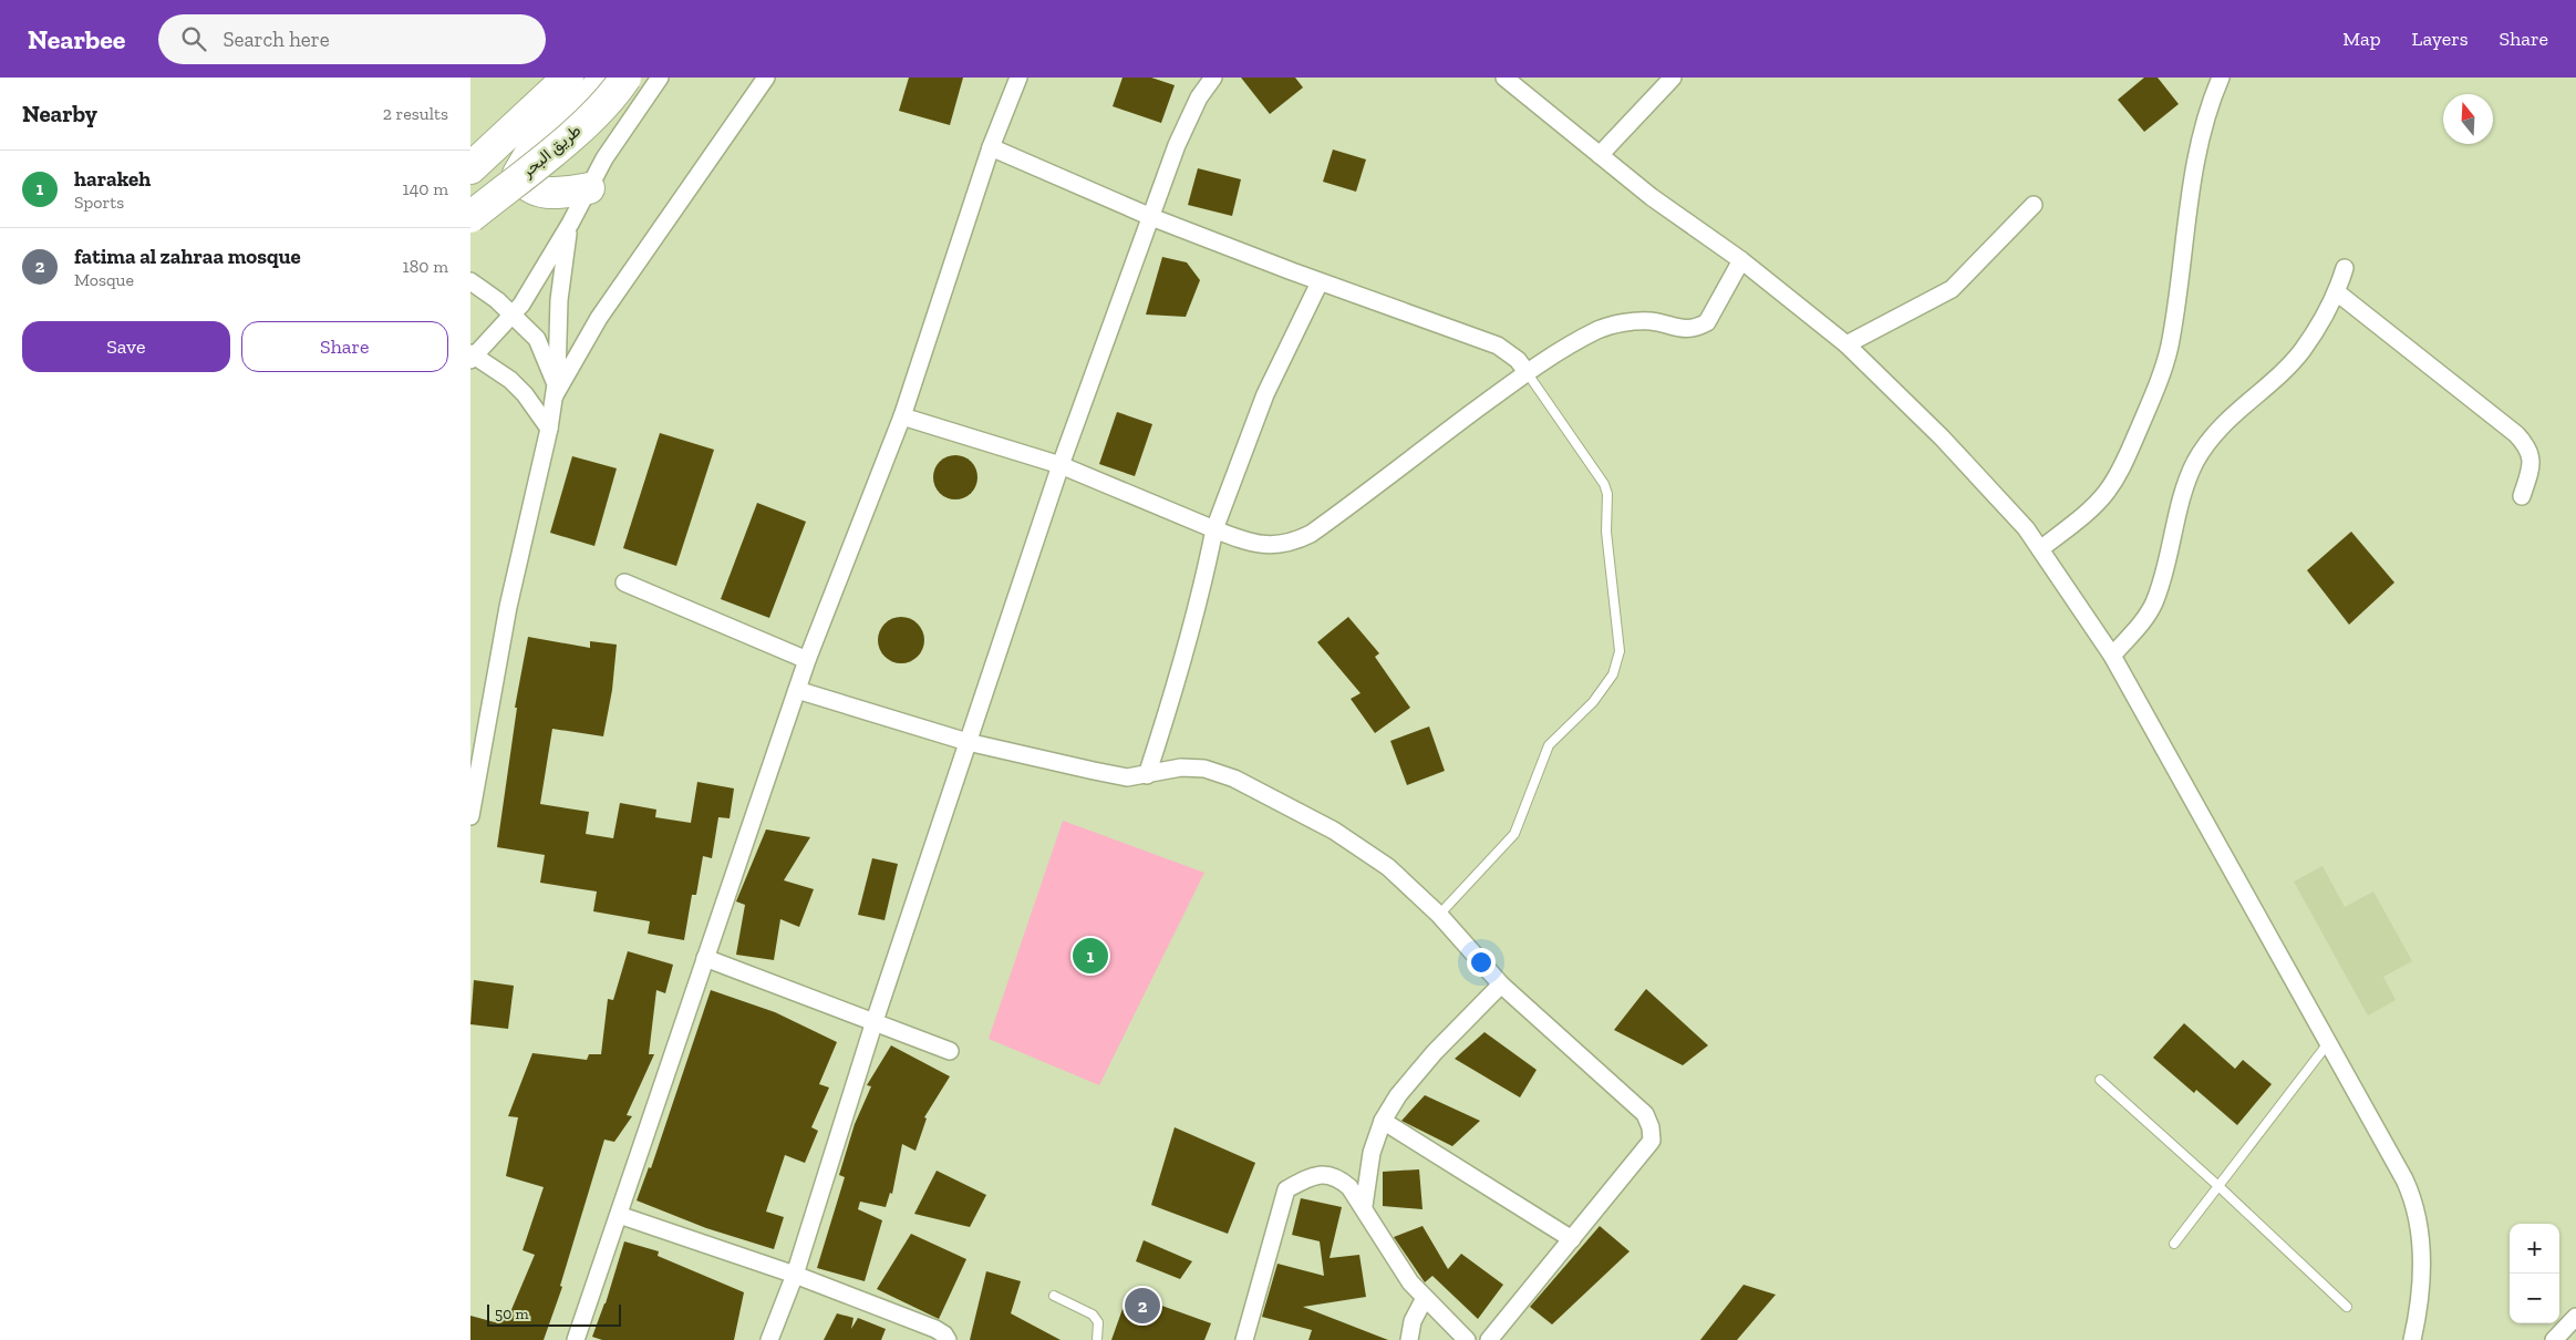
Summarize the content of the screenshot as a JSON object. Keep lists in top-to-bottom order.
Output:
{
  "streets": {
    "highway": ["طريق البحر"]
  },
  "scale_bar": "50 m",
  "north": "top",
  "page": {
    "header": "Nearbee",
    "search": "Search here",
    "nav": ["Map", "Layers", "Share"],
    "heading": ["Nearby", "2 results"],
    "list": [
      {
        "mark": "1",
        "name": "harakeh",
        "note": "Sports",
        "value": "140 m"
      },
      {
        "mark": "2",
        "name": "fatima al zahraa mosque",
        "note": "Mosque",
        "value": "180 m"
      }
    ],
    "buttons": ["Save", "Share"],
    "pins": ["1", "2"],
    "map_buttons": ["+", "−"],
    "scale": "50 m"
  }
}
